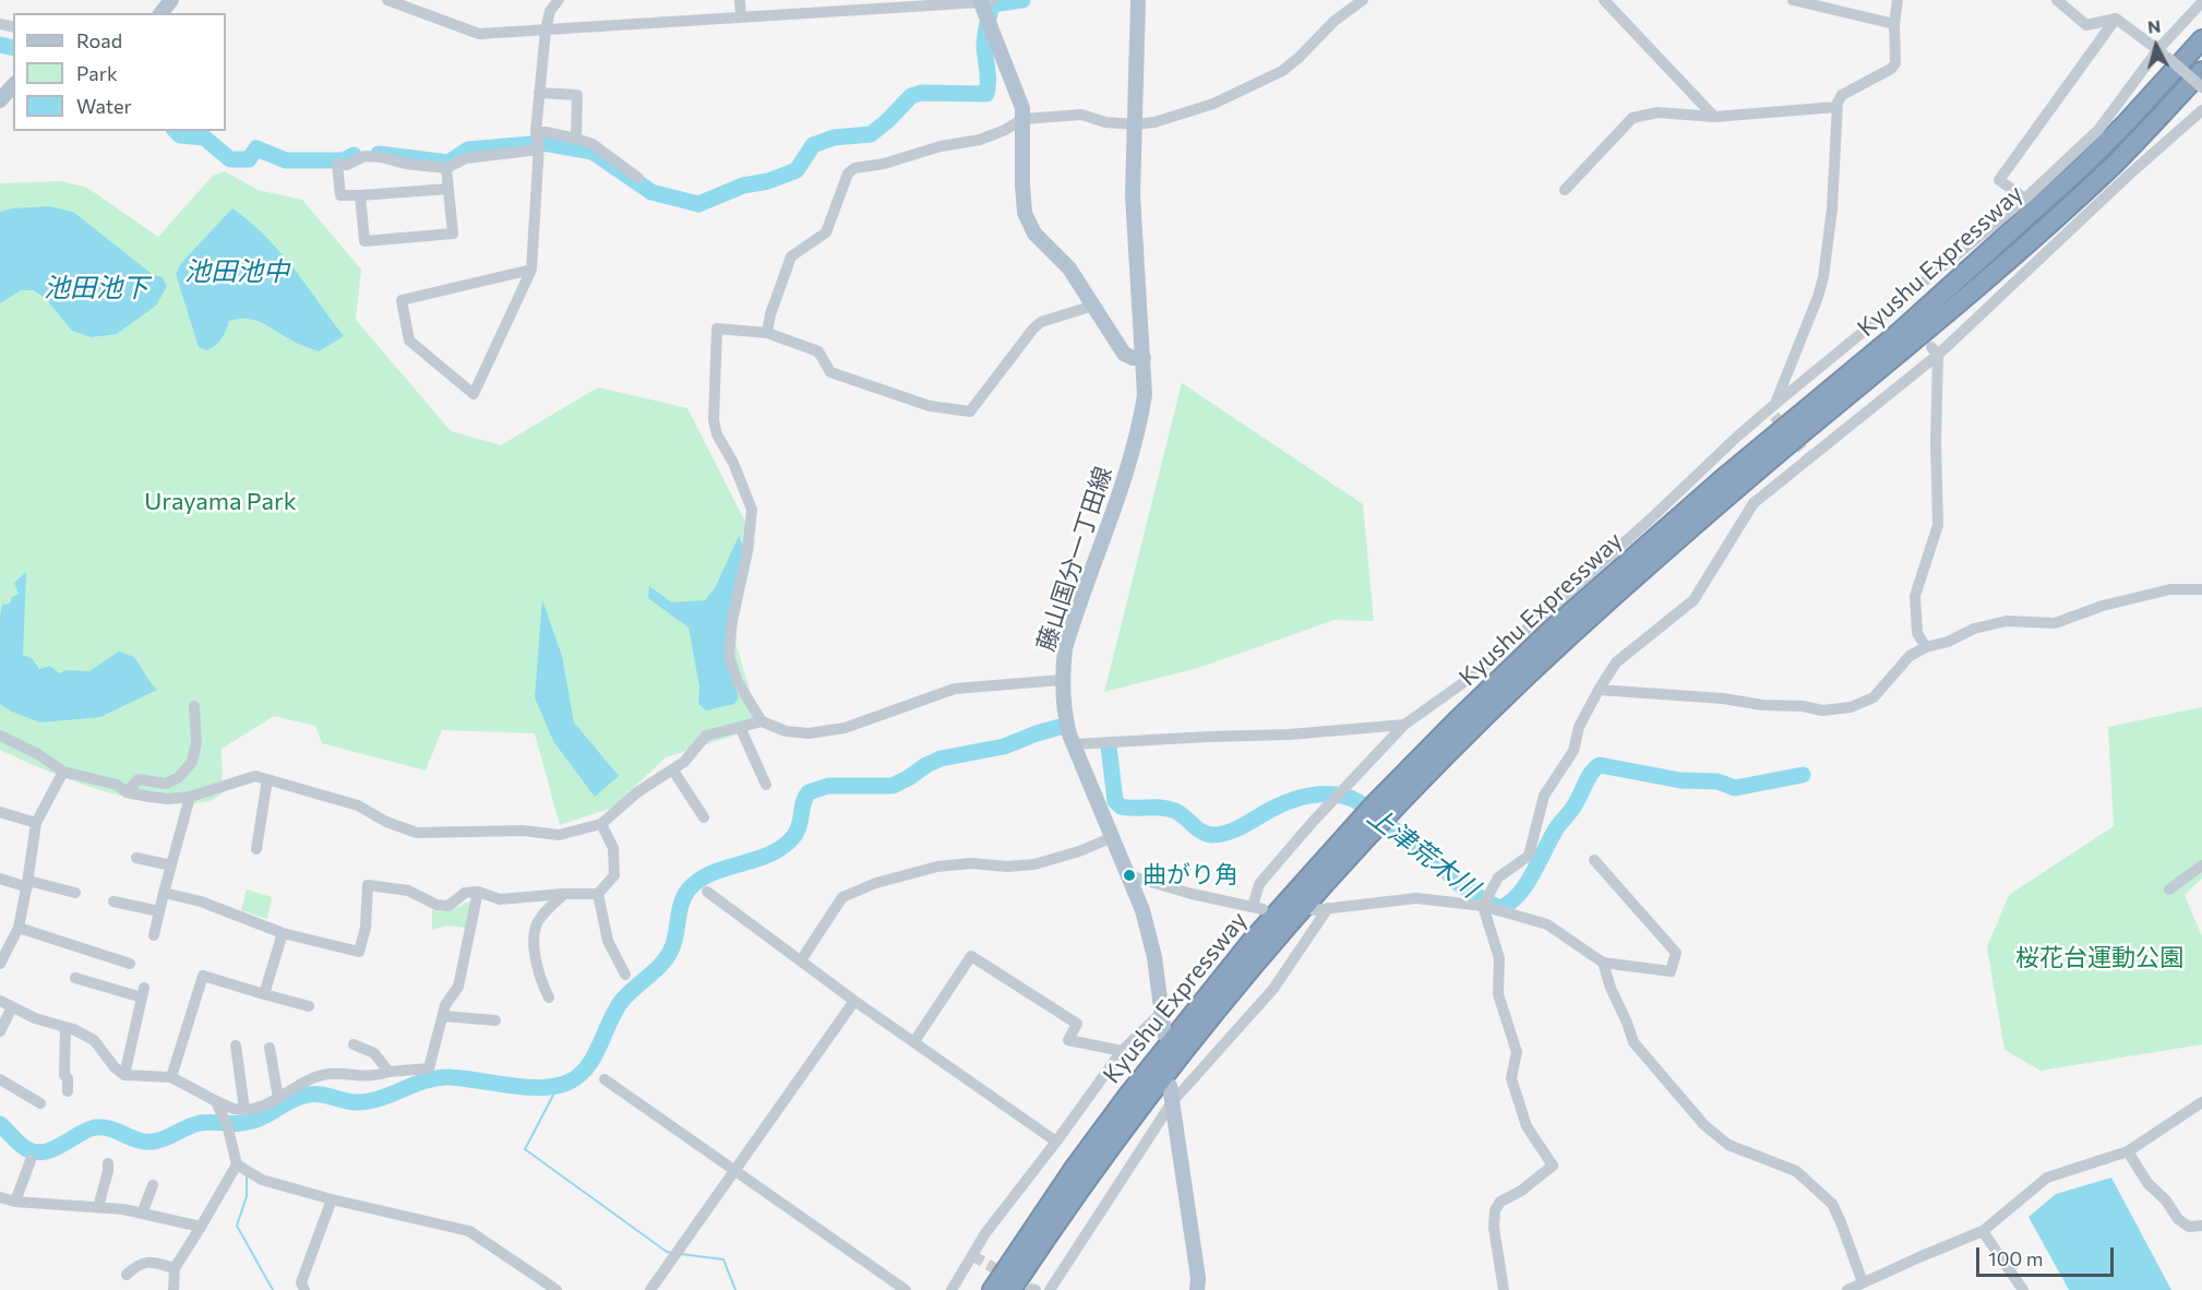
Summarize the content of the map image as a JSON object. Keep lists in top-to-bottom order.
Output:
{
  "streets": {
    "highway": ["Kyushu Expressway"],
    "main road": ["藤山国分一丁田線"]
  },
  "water": ["池田池中", "池田池下", "上津荒木川"],
  "parks": ["Urayama Park", "桜花台運動公園"],
  "places": ["曲がり角"],
  "legend": ["Road", "Park", "Water"],
  "scale_bar": "100 m",
  "north": "top"
}
